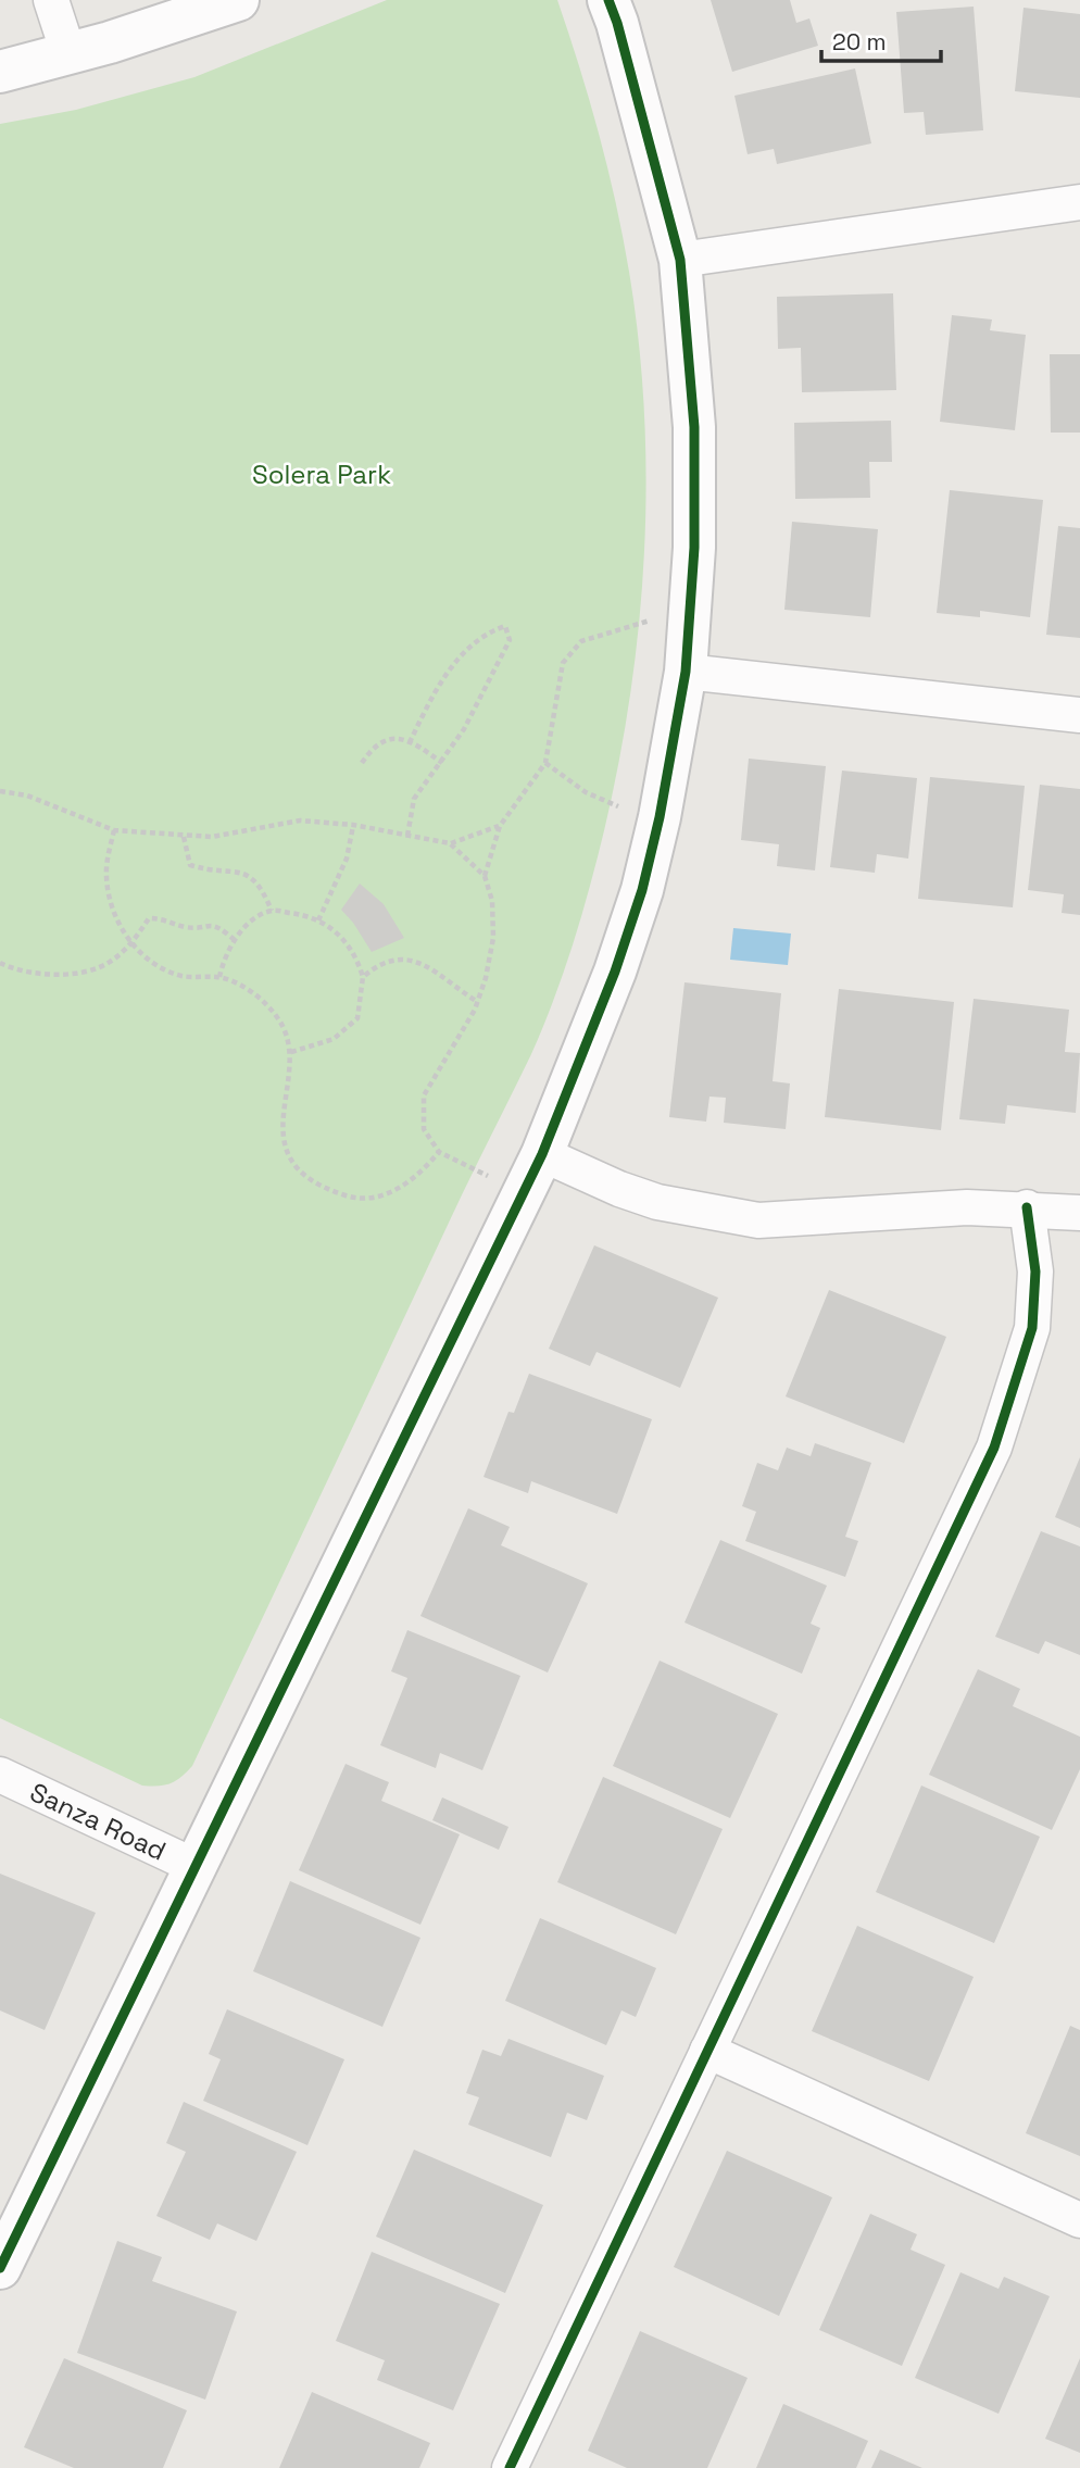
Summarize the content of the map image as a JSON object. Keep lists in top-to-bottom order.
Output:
{
  "streets": {
    "street": ["Sanza Road"]
  },
  "parks": ["Solera Park"],
  "scale_bar": "20 m"
}
